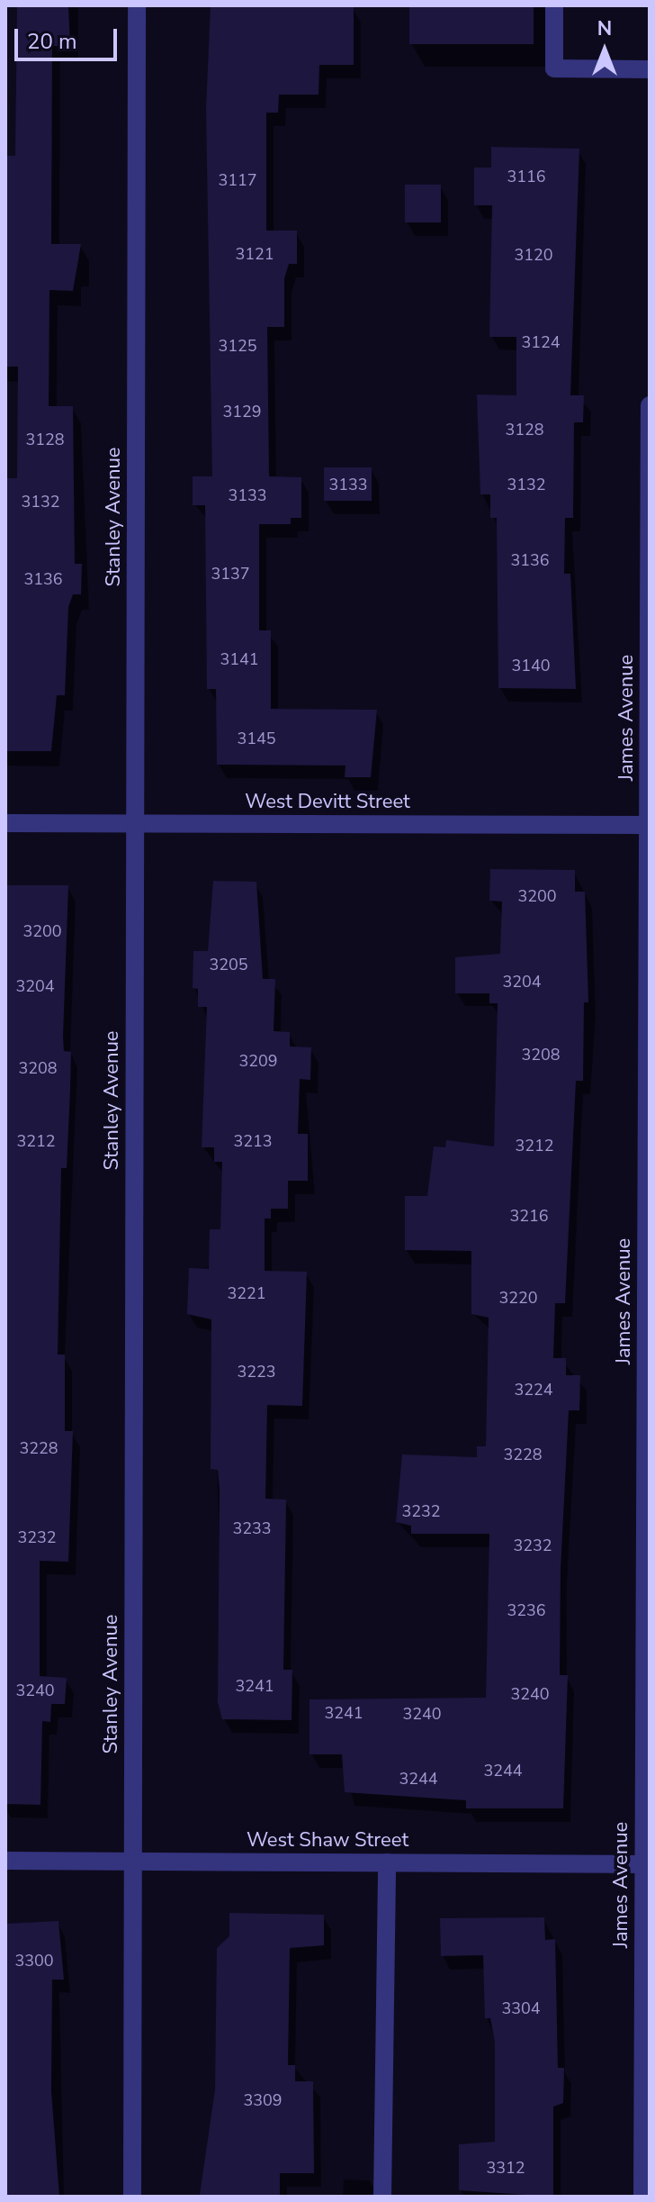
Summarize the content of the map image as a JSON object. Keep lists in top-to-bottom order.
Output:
{
  "streets": {
    "street": [
      "Stanley Avenue",
      "James Avenue",
      "West Devitt Street",
      "West Shaw Street"
    ]
  },
  "crossings": [
    ["Stanley Avenue", "West Devitt Street"],
    ["Stanley Avenue", "West Shaw Street"],
    ["James Avenue", "West Devitt Street"],
    ["James Avenue", "West Shaw Street"]
  ],
  "house_numbers": [
    "3116",
    "3117",
    "3121",
    "3120",
    "3124",
    "3125",
    "3129",
    "3128",
    "3128",
    "3133",
    "3132",
    "3133",
    "3132",
    "3136",
    "3137",
    "3136",
    "3141",
    "3140",
    "3145",
    "3200",
    "3200",
    "3205",
    "3204",
    "3204",
    "3208",
    "3209",
    "3208",
    "3212",
    "3213",
    "3212",
    "3216",
    "3221",
    "3220",
    "3223",
    "3224",
    "3228",
    "3228",
    "3232",
    "3233",
    "3232",
    "3232",
    "3236",
    "3241",
    "3240",
    "3240",
    "3241",
    "3240",
    "3244",
    "3244",
    "3300",
    "3304",
    "3309",
    "3312"
  ],
  "scale_bar": "20 m",
  "north": "top"
}
